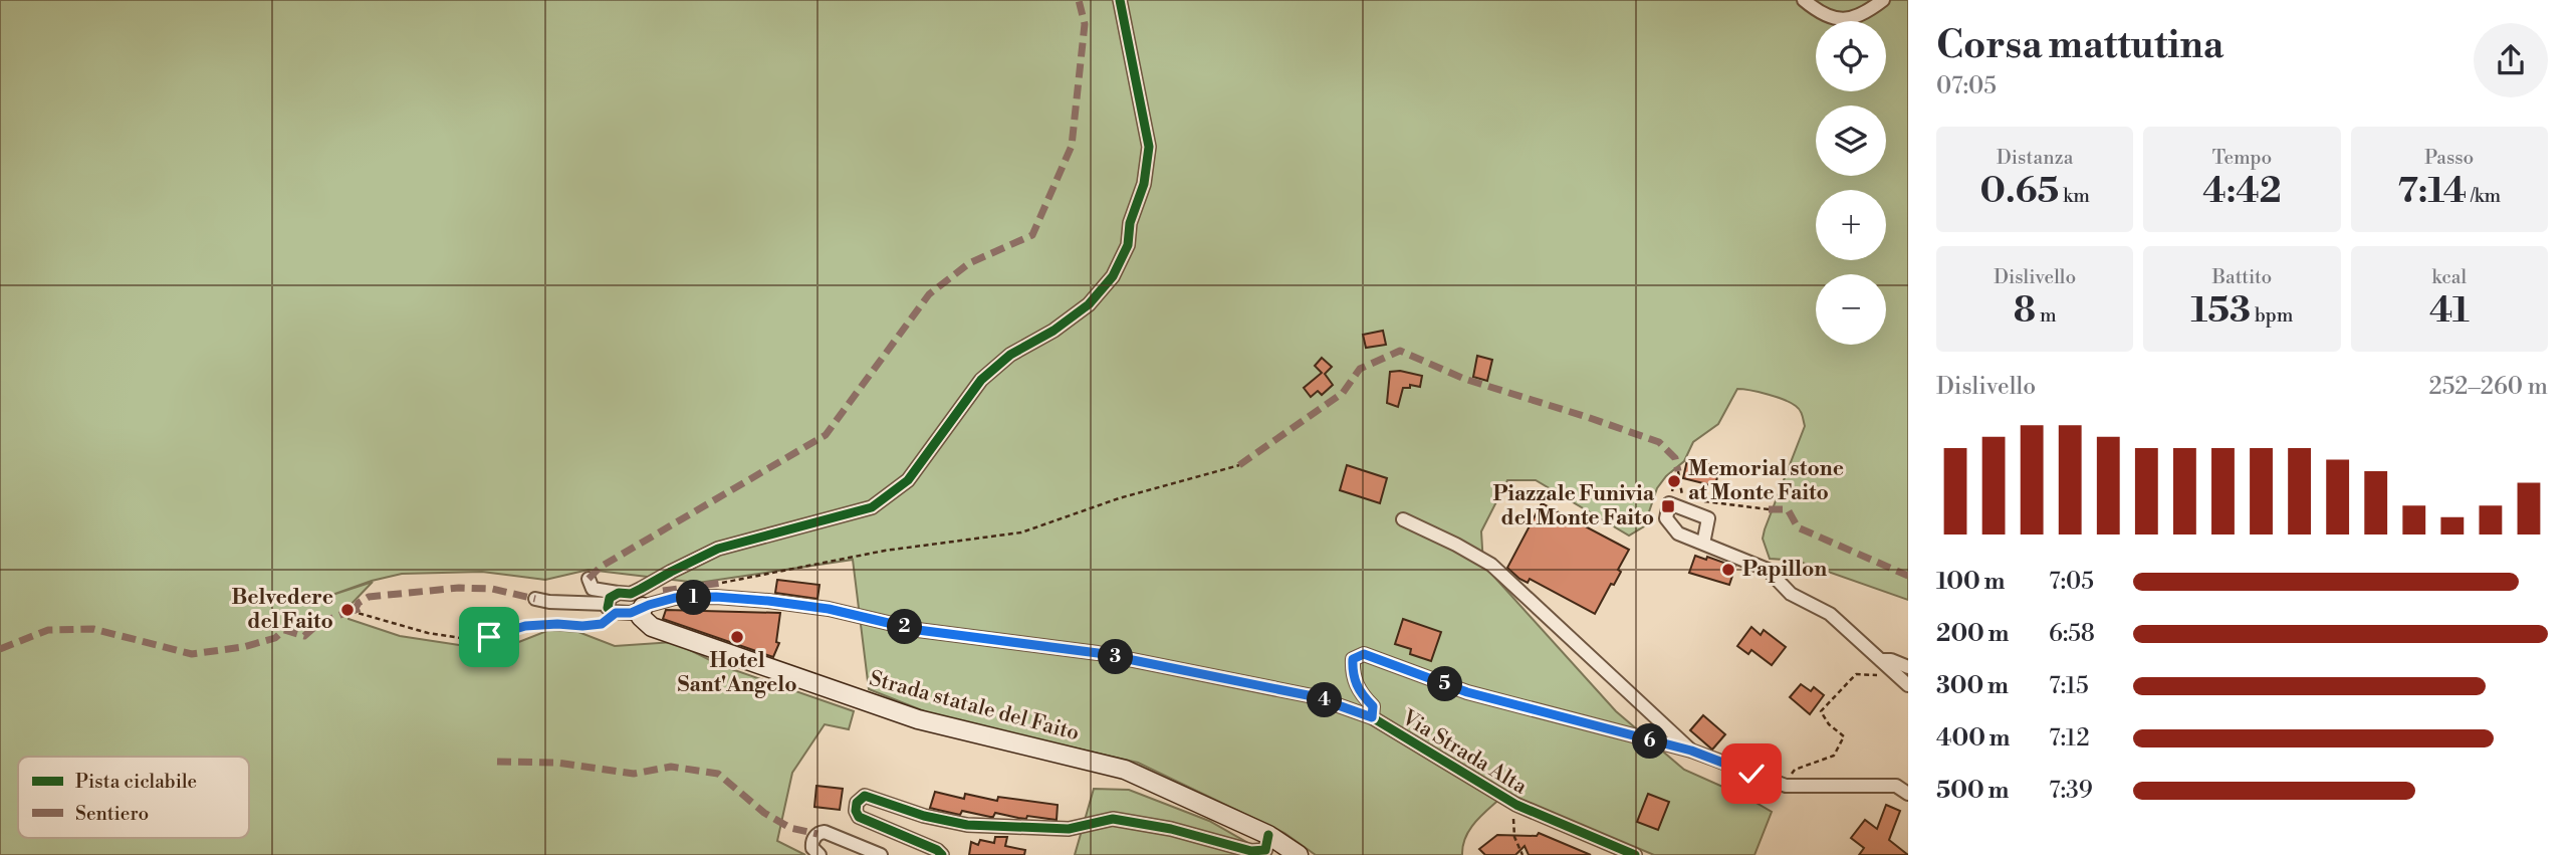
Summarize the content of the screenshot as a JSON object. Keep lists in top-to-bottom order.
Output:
{
  "streets": {
    "street": ["Strada statale del Faito", "Via Strada Alta"]
  },
  "crossings": [
    ["Strada statale del Faito", "Via Strada Alta"]
  ],
  "places": {
    "other": [
      "Memorial stone at Monte Faito",
      "Papillon",
      "Belvedere del Faito",
      "Hotel Sant'Angelo"
    ],
    "transit": ["Piazzale Funivia del Monte Faito"]
  },
  "legend": ["Pista ciclabile", "Sentiero"],
  "page": {
    "heading": ["Corsa mattutina", "07:05"],
    "map_buttons": ["+", "−"],
    "stats": [
      ["Distanza", "0.65 km"],
      ["Tempo", "4:42"],
      ["Passo", "7:14 /km"],
      ["Dislivello", "8 m"],
      ["Battito", "153 bpm"],
      ["kcal", "41"]
    ],
    "chart": ["Dislivello", "252–260 m"],
    "list": [
      {
        "name": "100 m",
        "note": "7:05"
      },
      {
        "name": "200 m",
        "note": "6:58"
      },
      {
        "name": "300 m",
        "note": "7:15"
      },
      {
        "name": "400 m",
        "note": "7:12"
      },
      {
        "name": "500 m",
        "note": "7:39"
      }
    ],
    "pins": [
      "1",
      "2",
      "3",
      "5",
      "4",
      "6"
    ]
  }
}
